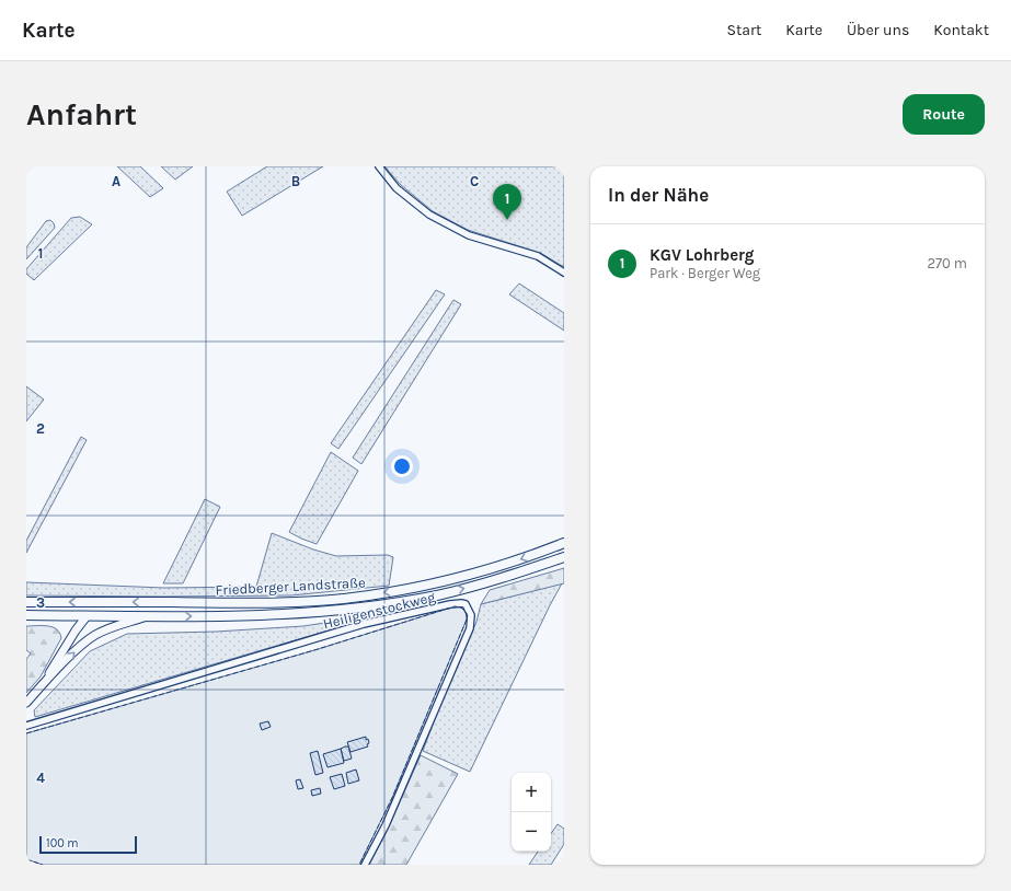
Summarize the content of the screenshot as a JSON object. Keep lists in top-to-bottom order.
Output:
{
  "streets": {
    "main road": ["Friedberger Landstraße"],
    "street": ["Heiligenstockweg"]
  },
  "scale_bar": "100 m",
  "page": {
    "header": "Karte",
    "nav": [
      "Start",
      "Karte",
      "Über uns",
      "Kontakt"
    ],
    "buttons": "Route",
    "title": "Anfahrt",
    "heading": "In der Nähe",
    "pins": "1",
    "list": [
      {
        "mark": "1",
        "name": "KGV Lohrberg",
        "note": "Park · Berger Weg",
        "value": "270 m"
      }
    ],
    "map_buttons": ["+", "−"],
    "scale": "100 m"
  },
  "grid": {
    "columns": ["A", "B", "C"],
    "rows": [
      "1",
      "2",
      "3",
      "4"
    ]
  }
}
